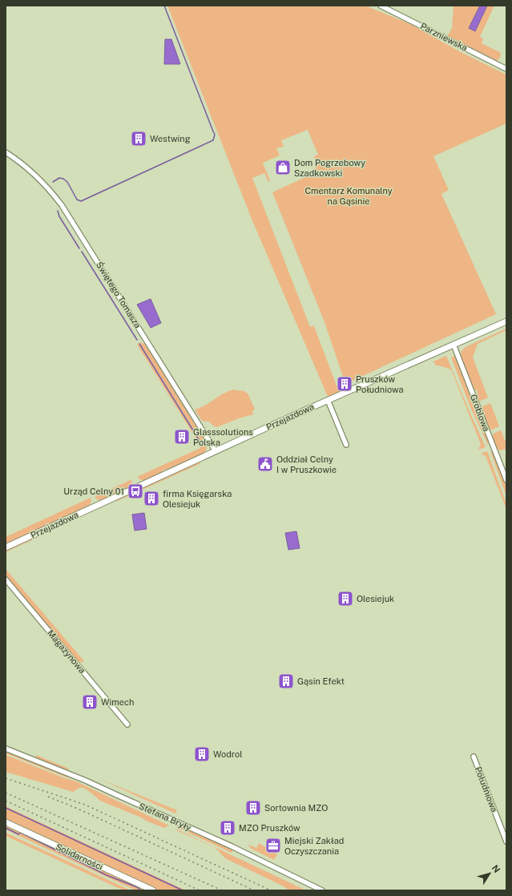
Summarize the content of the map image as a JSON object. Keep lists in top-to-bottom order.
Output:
{
  "streets": {
    "street": [
      "Parzniewska",
      "Świętego Tomasza",
      "Groblowa",
      "Przejazdowa",
      "Magazynowa",
      "Południowa",
      "Stefana Bryły",
      "Solidarności"
    ]
  },
  "crossings": [
    ["Świętego Tomasza", "Przejazdowa"],
    ["Groblowa", "Przejazdowa"]
  ],
  "parks": ["Cmentarz Komunalny na Gąsinie"],
  "places": {
    "building": [
      "Westwing",
      "Pruszków Południowa",
      "Glasssolutions Polska",
      "firma Księgarska Olesiejuk",
      "Olesiejuk",
      "Gąsin Efekt",
      "Wimech",
      "Wodrol",
      "Sortownia MZO",
      "MZO Pruszków"
    ],
    "shop": ["Dom Pogrzebowy Szadkowski"],
    "public building": ["Oddział Celny I w Pruszkowie"],
    "bus stop": ["Urząd Celny 01"],
    "office": ["Miejski Zakład Oczyszczania"]
  },
  "north": "top right"
}
